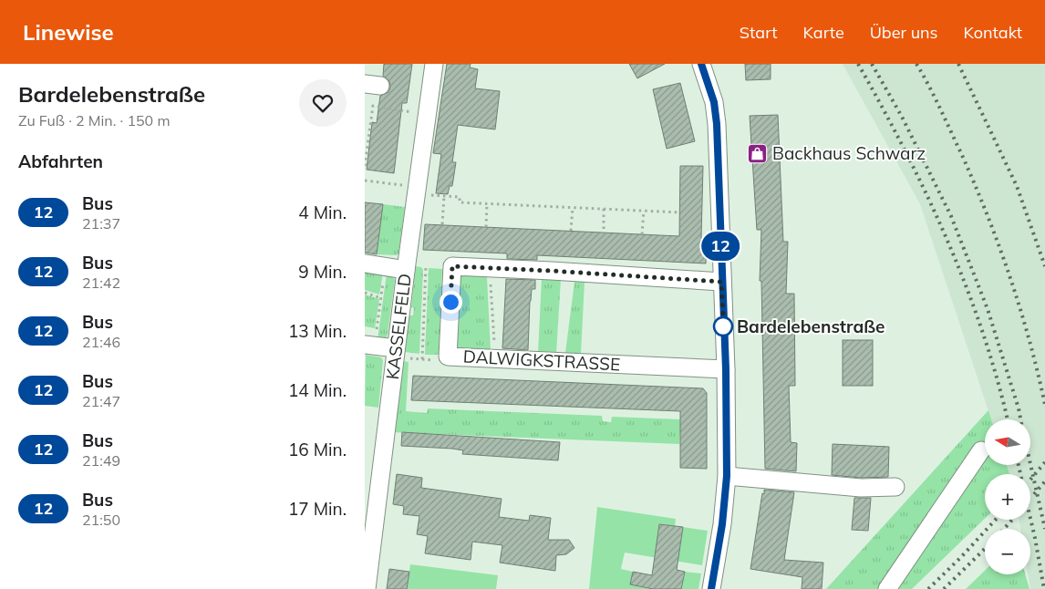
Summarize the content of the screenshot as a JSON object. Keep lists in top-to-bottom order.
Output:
{
  "streets": {
    "street": ["KASSELFELD", "DALWIGKSTRASSE"]
  },
  "places": {
    "shop": ["Backhaus Schwarz"],
    "other": ["Bardelebenstraße"]
  },
  "lines": ["bus line 12"],
  "north": "left",
  "page": {
    "header": "Linewise",
    "nav": [
      "Start",
      "Karte",
      "Über uns",
      "Kontakt"
    ],
    "heading": [
      ["Bardelebenstraße", "Zu Fuß · 2 Min. · 150 m"],
      "Abfahrten"
    ],
    "on_map": "12",
    "list": [
      {
        "mark": "12",
        "name": "Bus",
        "note": "21:37",
        "value": "4 Min."
      },
      {
        "mark": "12",
        "name": "Bus",
        "note": "21:42",
        "value": "9 Min."
      },
      {
        "mark": "12",
        "name": "Bus",
        "note": "21:46",
        "value": "13 Min."
      },
      {
        "mark": "12",
        "name": "Bus",
        "note": "21:47",
        "value": "14 Min."
      },
      {
        "mark": "12",
        "name": "Bus",
        "note": "21:49",
        "value": "16 Min."
      },
      {
        "mark": "12",
        "name": "Bus",
        "note": "21:50",
        "value": "17 Min."
      }
    ],
    "map_buttons": ["+", "−"]
  }
}
